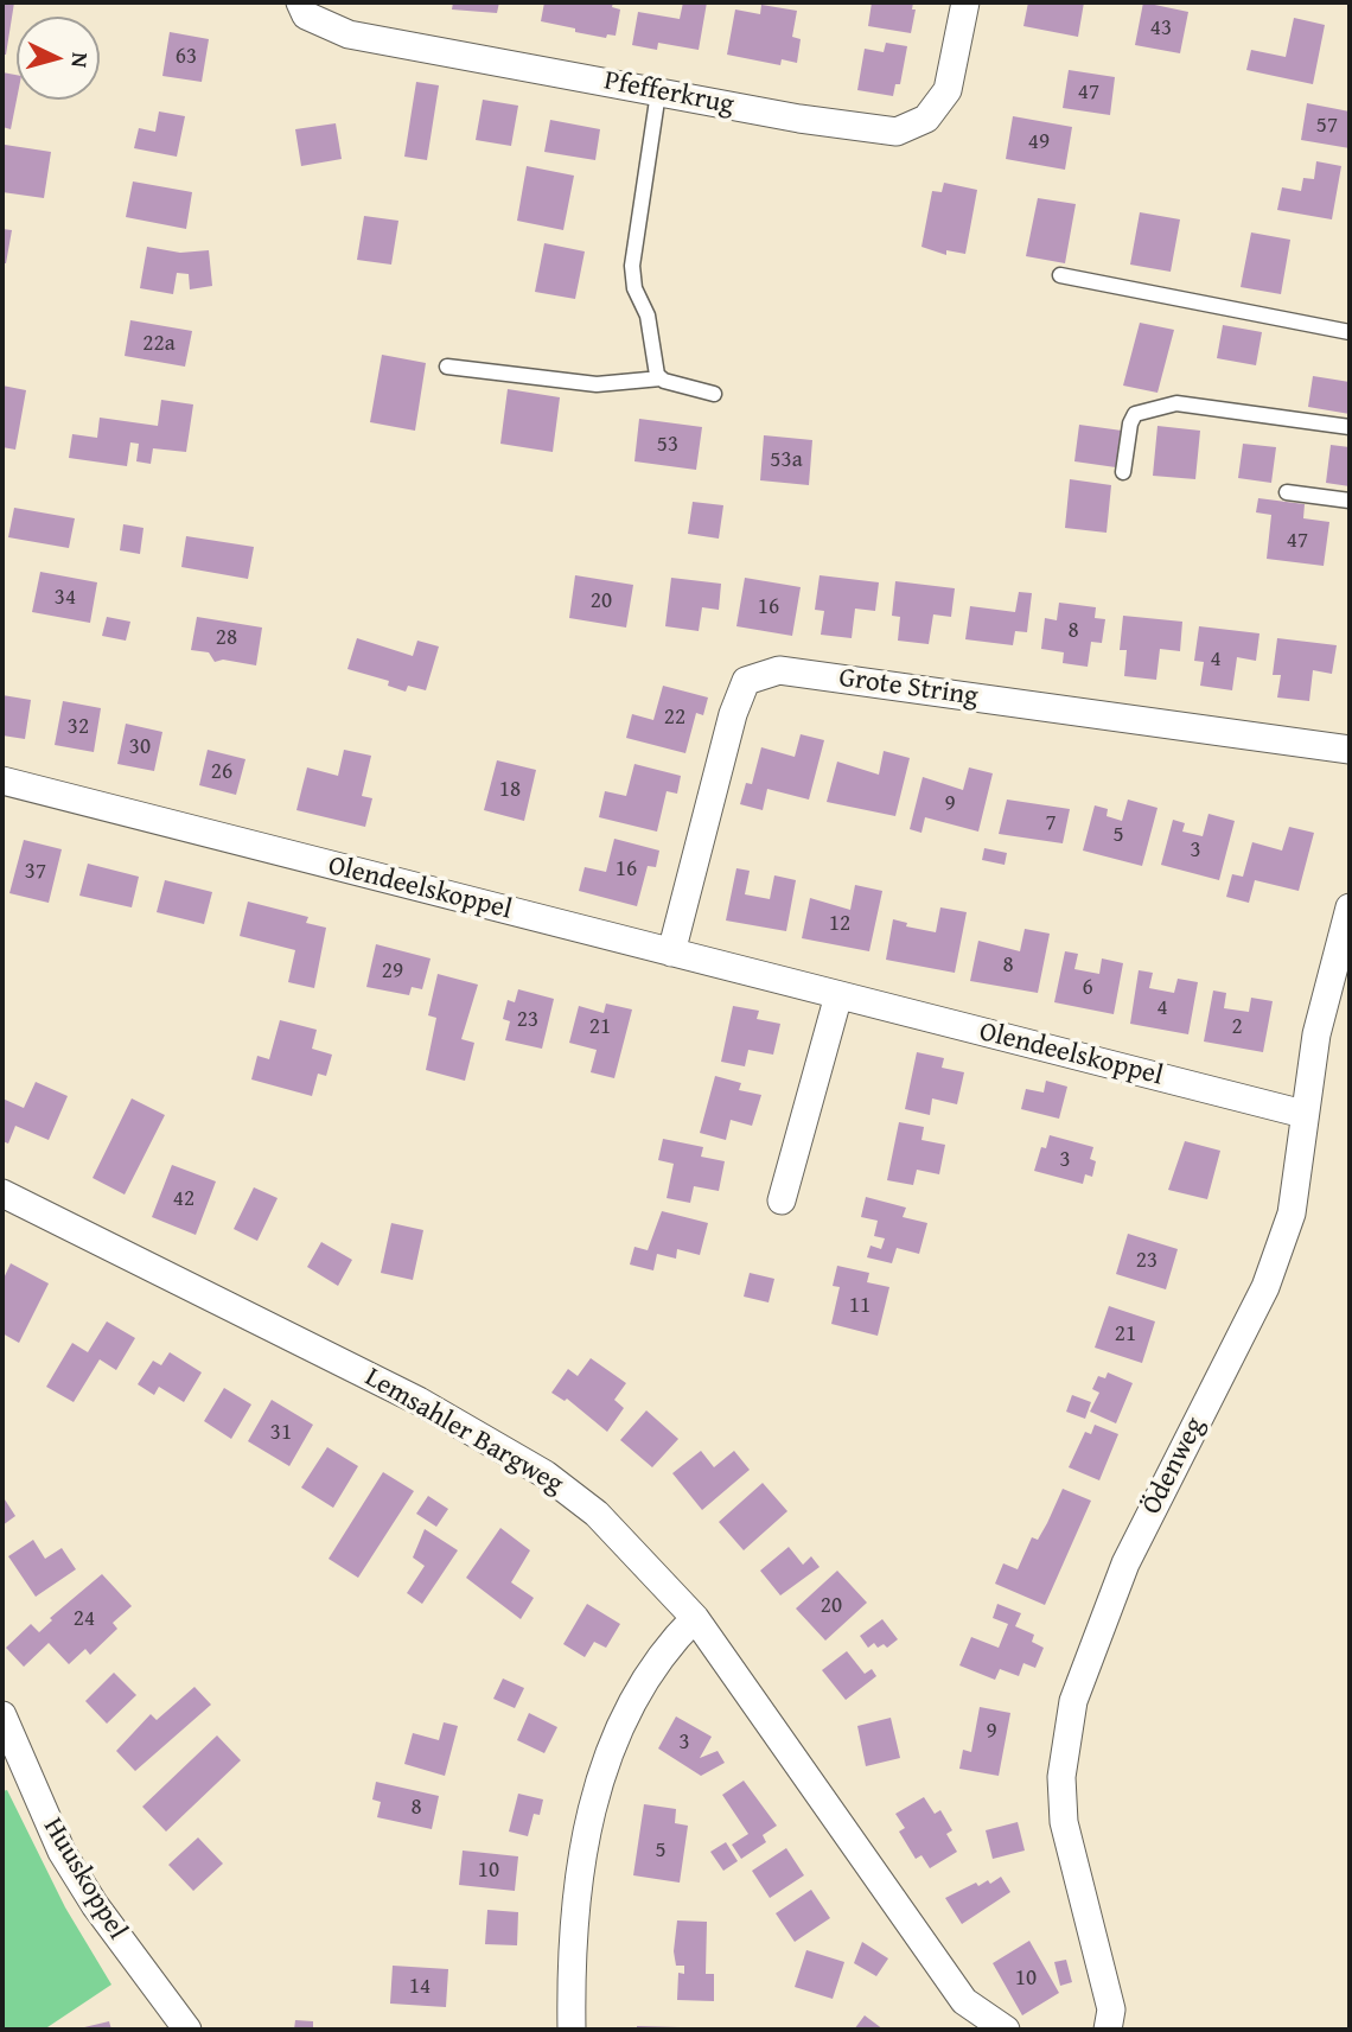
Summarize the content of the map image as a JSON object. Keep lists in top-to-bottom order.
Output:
{
  "streets": {
    "street": [
      "Pfefferkrug",
      "Grote String",
      "Olendeelskoppel",
      "Lemsahler Bargweg",
      "Ödenweg",
      "Huuskoppel"
    ]
  },
  "crossings": [
    ["Grote String", "Olendeelskoppel"],
    ["Olendeelskoppel", "Ödenweg"]
  ],
  "house_numbers": [
    "43",
    "63",
    "47",
    "57",
    "49",
    "22a",
    "53",
    "53a",
    "47",
    "34",
    "20",
    "16",
    "8",
    "28",
    "4",
    "22",
    "32",
    "30",
    "26",
    "18",
    "9",
    "7",
    "5",
    "3",
    "16",
    "37",
    "12",
    "8",
    "29",
    "6",
    "4",
    "23",
    "21",
    "2",
    "3",
    "42",
    "23",
    "11",
    "21",
    "31",
    "20",
    "24",
    "9",
    "3",
    "8",
    "5",
    "10",
    "10",
    "14"
  ],
  "north": "right"
}
